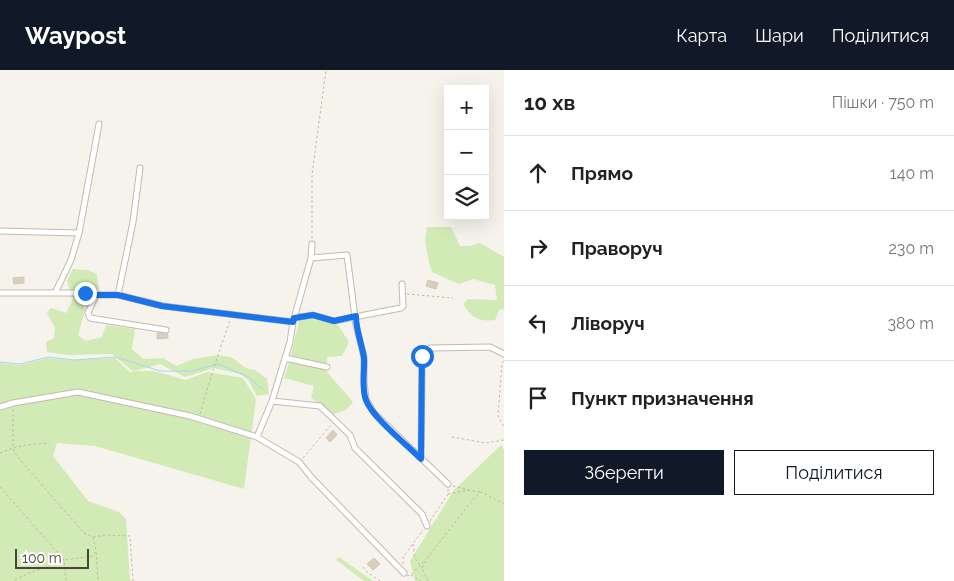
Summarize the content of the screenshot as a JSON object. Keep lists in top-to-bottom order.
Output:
{
  "scale_bar": "100 m",
  "page": {
    "header": "Waypost",
    "nav": ["Карта", "Шари", "Поділитися"],
    "heading": ["10 хв", "Пішки · 750 m"],
    "map_buttons": ["+", "−"],
    "list": [
      ["Прямо", "140 m"],
      ["Праворуч", "230 m"],
      ["Ліворуч", "380 m"],
      "Пункт призначення"
    ],
    "buttons": ["Зберегти", "Поділитися"],
    "scale": "100 m"
  }
}
